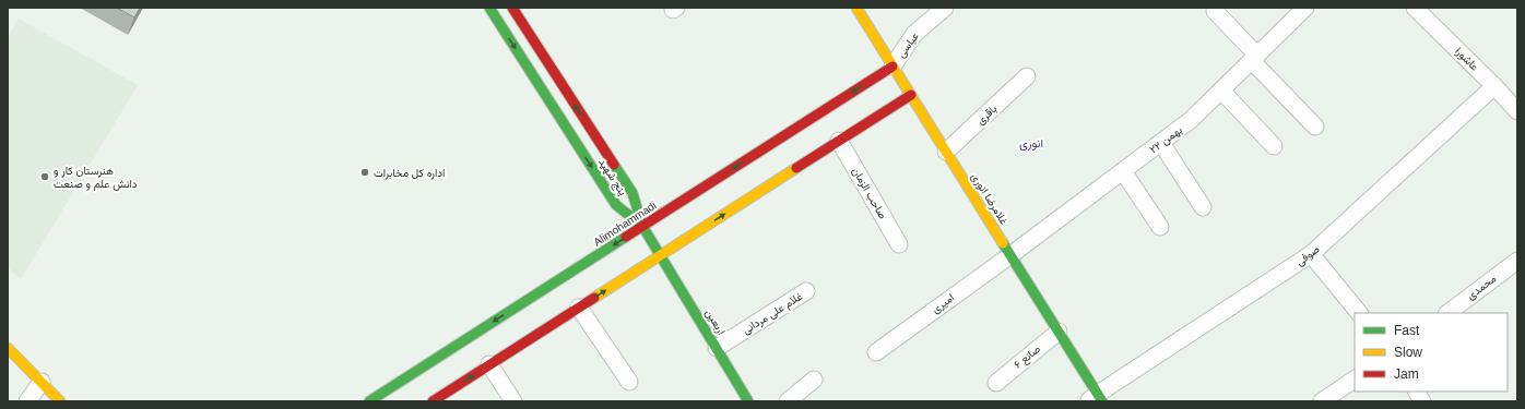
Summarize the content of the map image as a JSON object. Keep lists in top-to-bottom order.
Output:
{
  "streets": {
    "street": [
      "عباسی",
      "عاشورا",
      "باقری",
      "۲۲ بهمن",
      "پنج شهید",
      "صاحب الزمان",
      "غلامرضا انوری",
      "Alimohammadi",
      "صوفی",
      "محمدی",
      "امیری",
      "غلام علی مردانی",
      "اربعین",
      "صانع ۶"
    ]
  },
  "crossings": [
    ["عباسی", "غلامرضا انوری"],
    ["عباسی", "Alimohammadi"],
    ["عاشورا", "صوفی"],
    ["باقری", "غلامرضا انوری"],
    ["۲۲ بهمن", "غلامرضا انوری"],
    ["۲۲ بهمن", "امیری"],
    ["پنج شهید", "Alimohammadi"],
    ["پنج شهید", "اربعین"],
    ["غلامرضا انوری", "Alimohammadi"],
    ["غلامرضا انوری", "صوفی"],
    ["غلامرضا انوری", "امیری"],
    ["غلامرضا انوری", "صانع ۶"],
    ["Alimohammadi", "اربعین"],
    ["غلام علی مردانی", "اربعین"]
  ],
  "districts": ["انوری"],
  "places": ["اداره کل مخابرات", "هنرستان کار و دانش علم و صنعت"],
  "legend": ["Fast", "Slow", "Jam"]
}
